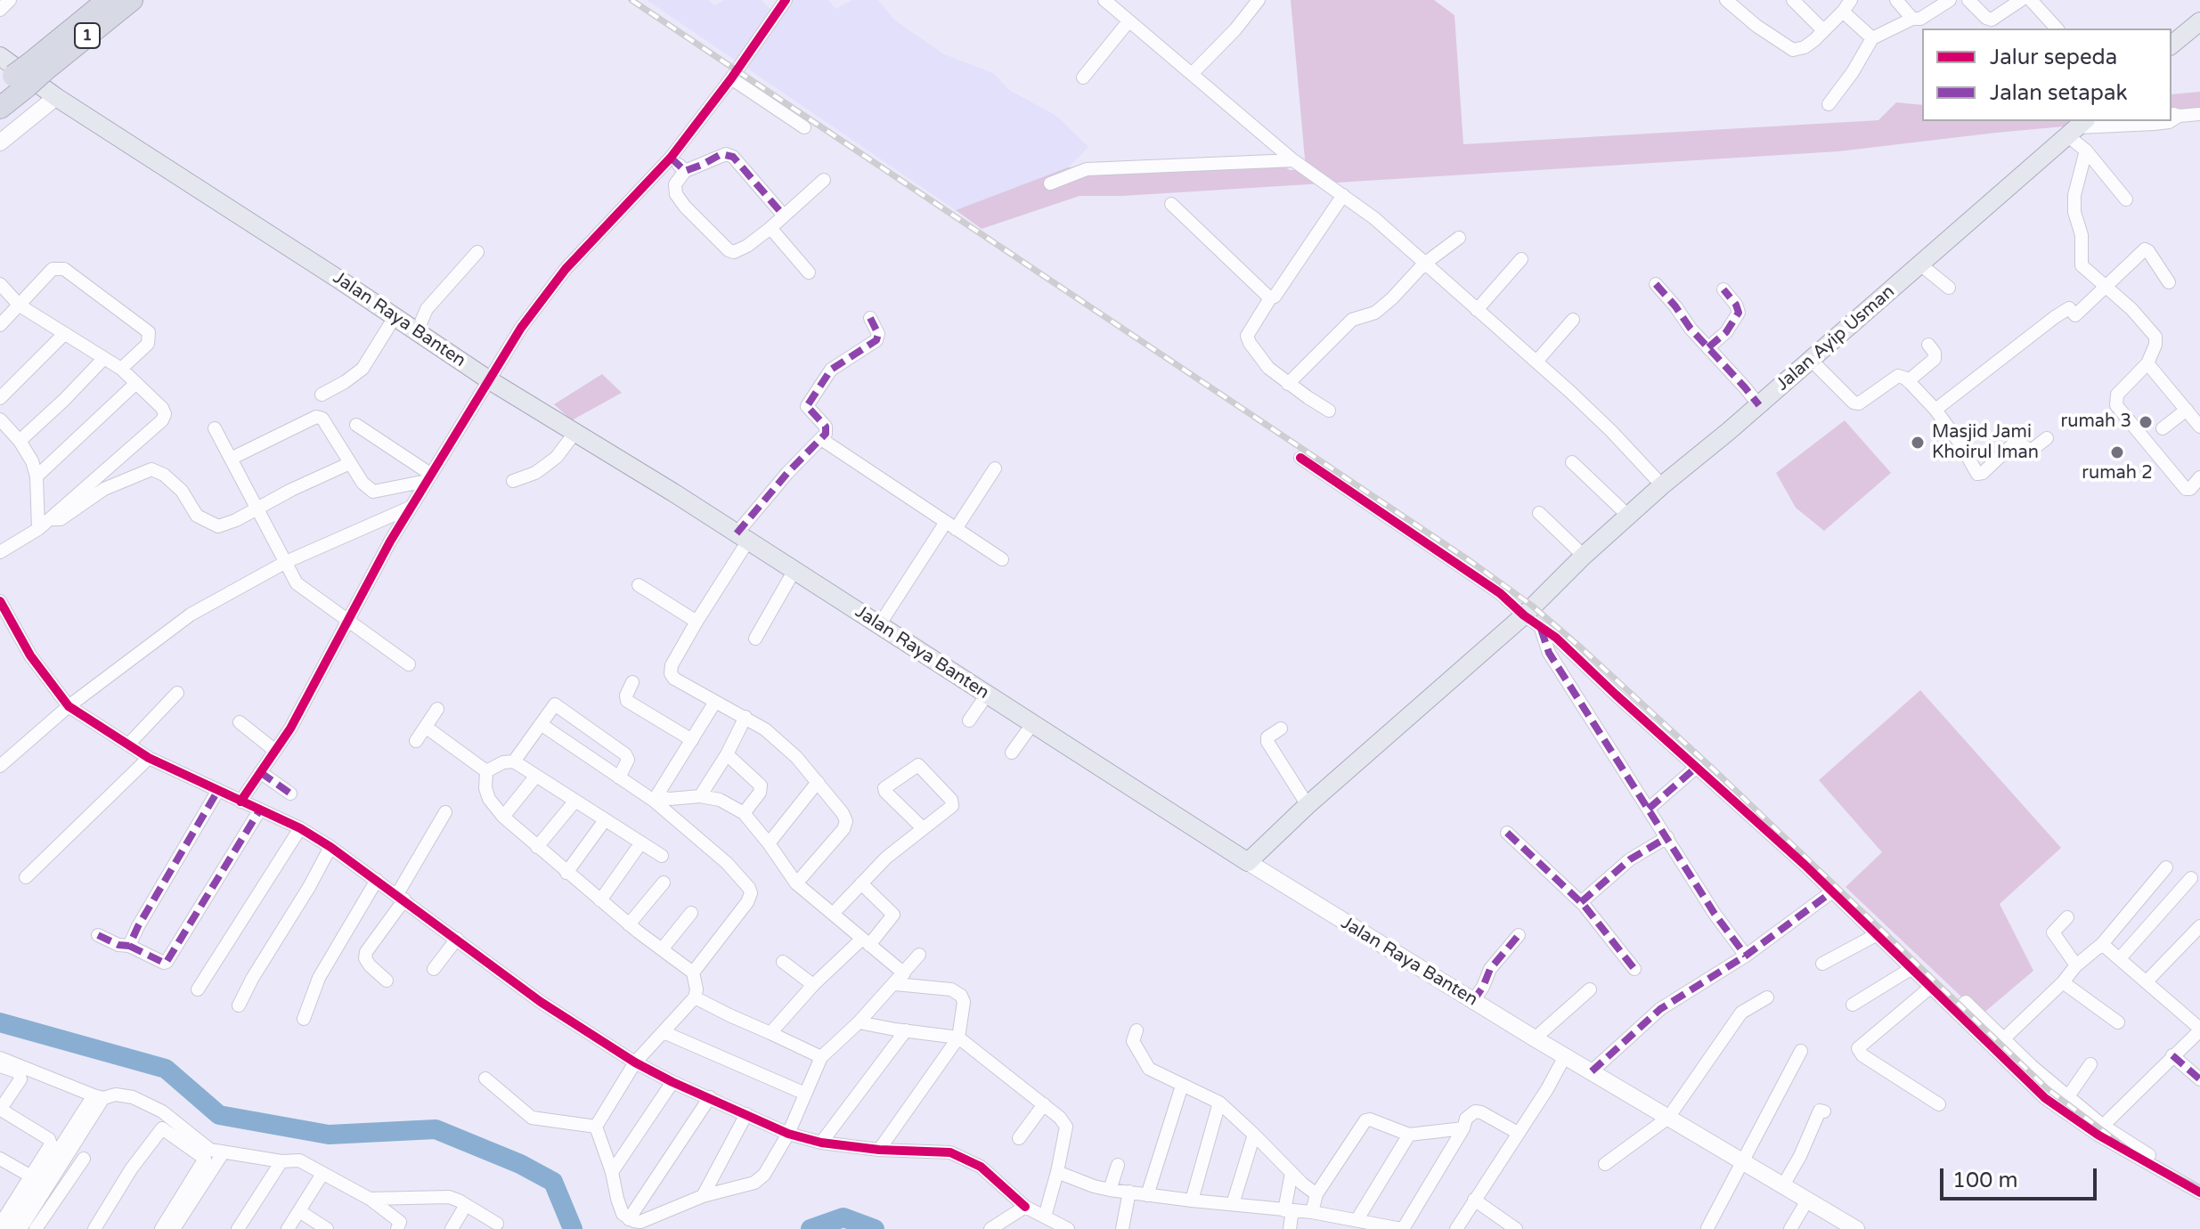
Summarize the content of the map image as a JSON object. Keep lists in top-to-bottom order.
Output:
{
  "streets": {
    "highway": ["1"],
    "main road": ["Jalan Raya Banten", "Jalan Ayip Usman"]
  },
  "crossings": [
    ["Jalan Raya Banten", "Jalan Ayip Usman"]
  ],
  "places": ["rumah 3", "Masjid Jami Khoirul Iman", "rumah 2"],
  "legend": ["Jalur sepeda", "Jalan setapak"],
  "scale_bar": "100 m"
}
